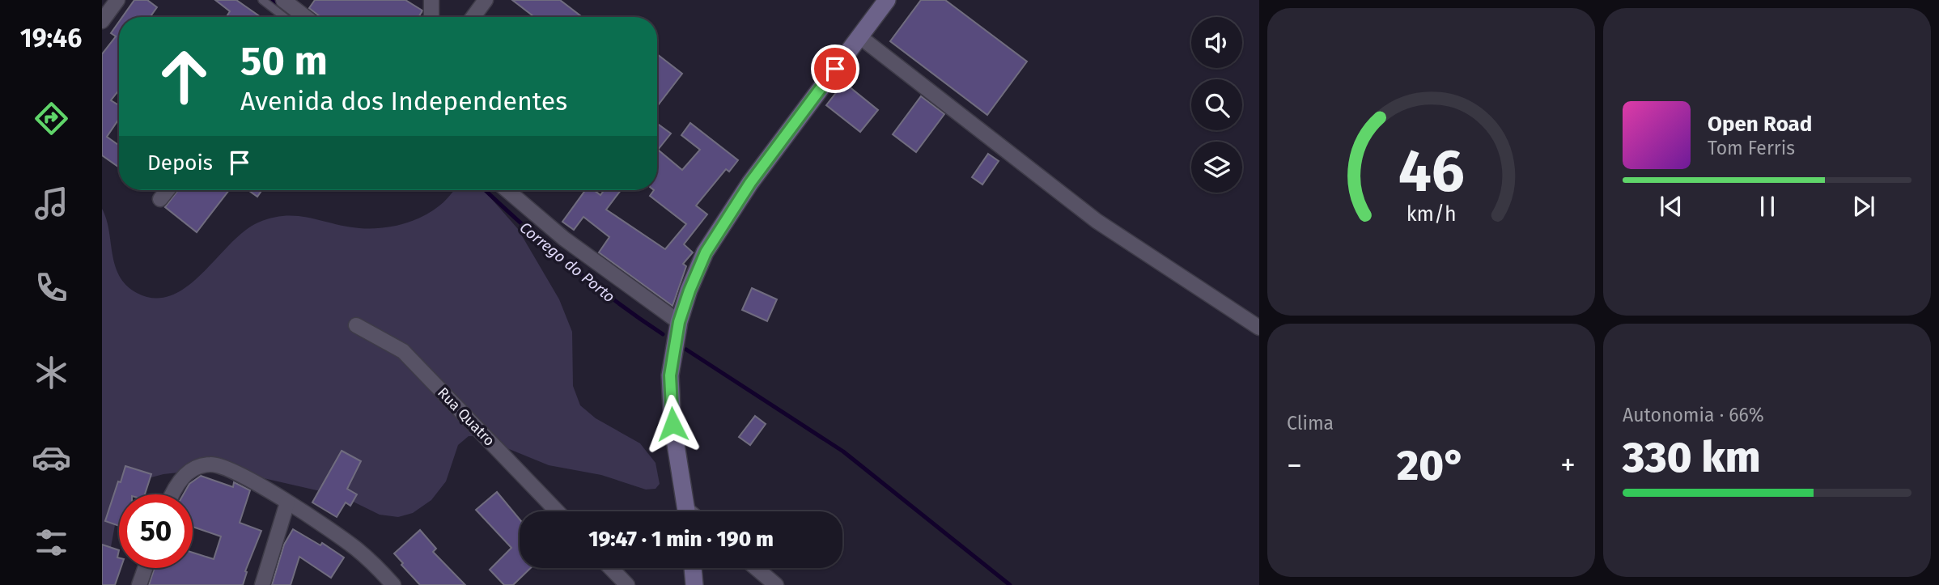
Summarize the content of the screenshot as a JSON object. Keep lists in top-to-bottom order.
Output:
{
  "streets": {
    "street": ["Rua Quatro"]
  },
  "water": ["Corrego do Porto"],
  "page": {
    "tabs": "19:46",
    "turn": ["50 m", "Avenida dos Independentes"],
    "song": ["Open Road", "Tom Ferris"],
    "then": "Depois",
    "tile": [
      "Clima",
      ["Autonomia · 66%", "330 km"]
    ],
    "heat": ["−", "20°", "+"],
    "limit": "50",
    "trip": "19:47 · 1 min · 190 m",
    "gauge": ["46", "km/h"]
  }
}
